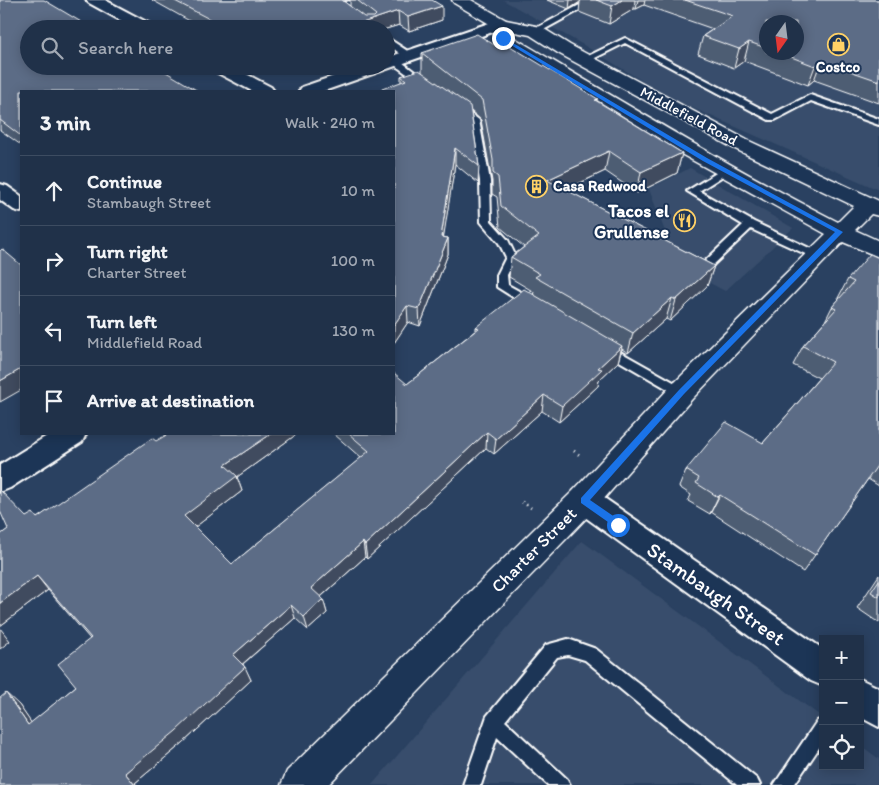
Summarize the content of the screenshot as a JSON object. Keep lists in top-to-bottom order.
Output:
{
  "streets": {
    "main road": ["Middlefield Road", "Charter Street"],
    "street": ["Stambaugh Street"]
  },
  "crossings": [
    ["Middlefield Road", "Charter Street"],
    ["Charter Street", "Stambaugh Street"]
  ],
  "places": {
    "shop": ["Costco"],
    "building": ["Casa Redwood"],
    "restaurant": ["Tacos el Grullense"]
  },
  "north": "bottom",
  "page": {
    "search": "Search here",
    "heading": ["3 min", "Walk · 240 m"],
    "list": [
      ["Continue", "Stambaugh Street", "10 m"],
      ["Turn right", "Charter Street", "100 m"],
      ["Turn left", "Middlefield Road", "130 m"],
      "Arrive at destination"
    ],
    "map_buttons": ["+", "−"]
  }
}
